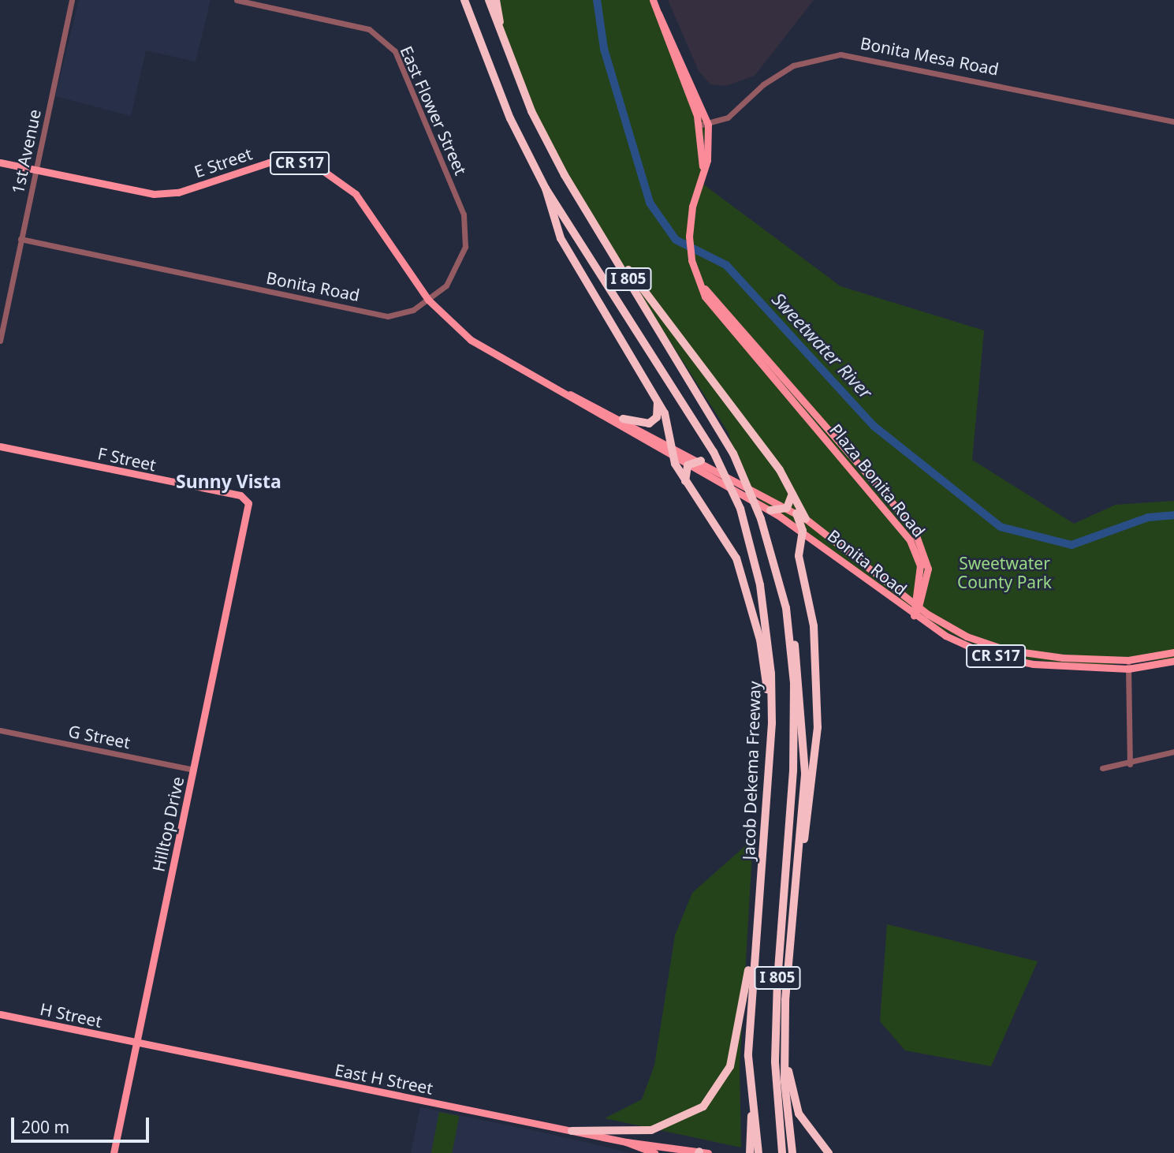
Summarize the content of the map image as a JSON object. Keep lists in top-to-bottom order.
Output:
{
  "streets": {
    "highway": ["I 805", "Jacob Dekema Freeway"],
    "main road": [
      "E Street",
      "CR S17",
      "Bonita Road",
      "F Street",
      "Plaza Bonita Road",
      "Hilltop Drive",
      "H Street",
      "East H Street"
    ],
    "street": [
      "Bonita Mesa Road",
      "East Flower Street",
      "1st Avenue",
      "G Street"
    ]
  },
  "crossings": [
    ["Bonita Mesa Road", "Plaza Bonita Road"],
    ["East Flower Street", "E Street"],
    ["East Flower Street", "Bonita Road"],
    ["1st Avenue", "E Street"],
    ["1st Avenue", "Bonita Road"],
    ["E Street", "Bonita Road"],
    ["Bonita Road", "Plaza Bonita Road"],
    ["F Street", "Hilltop Drive"],
    ["G Street", "Hilltop Drive"],
    ["Hilltop Drive", "H Street"],
    ["Hilltop Drive", "East H Street"],
    ["H Street", "East H Street"]
  ],
  "districts": ["Sunny Vista"],
  "water": ["Sweetwater River"],
  "parks": ["Sweetwater County Park"],
  "scale_bar": "200 m"
}
